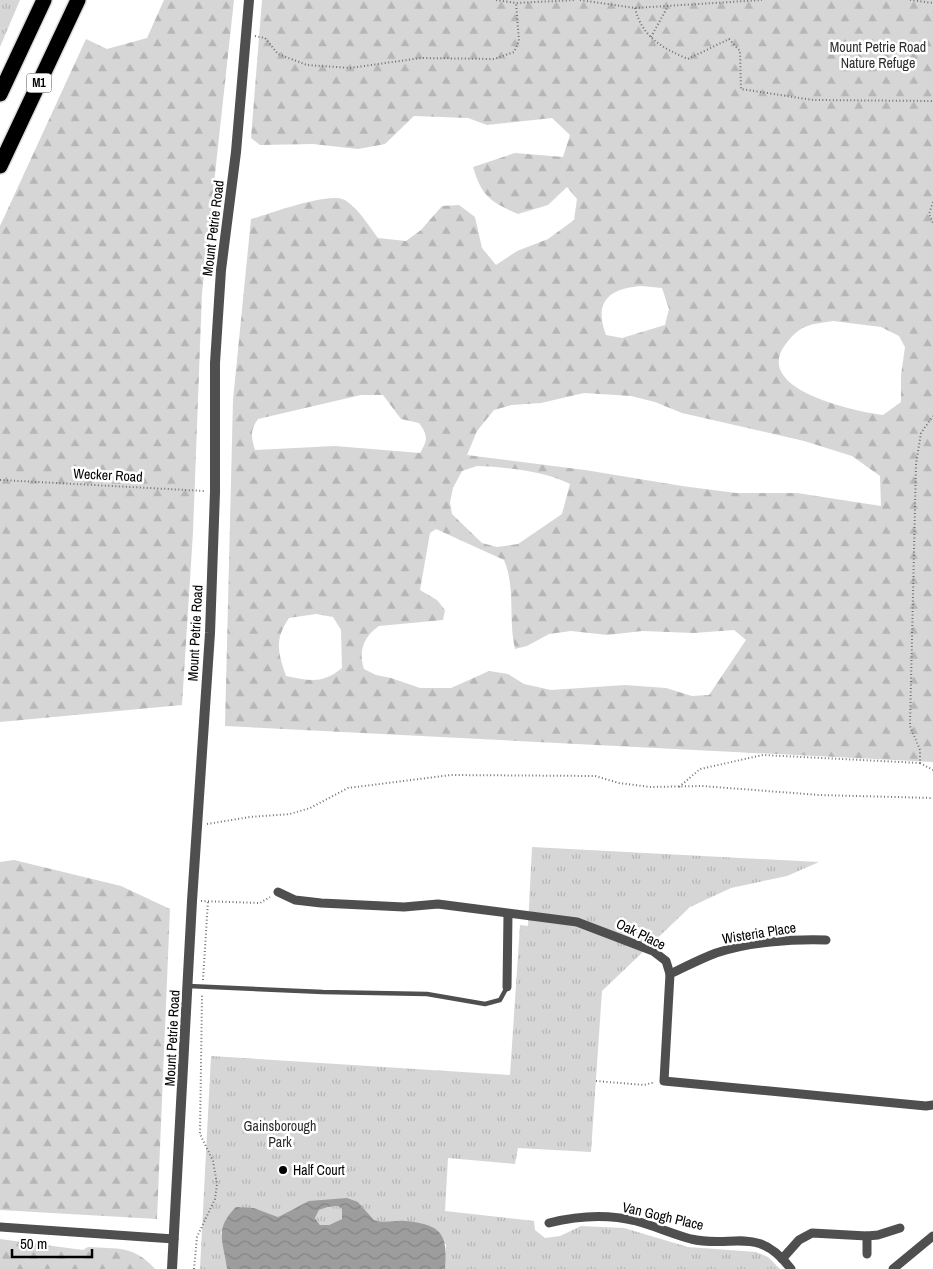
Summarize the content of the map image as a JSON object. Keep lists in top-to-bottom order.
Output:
{
  "streets": {
    "highway": ["M1"],
    "street": [
      "Mount Petrie Road",
      "Wisteria Place",
      "Oak Place",
      "Van Gogh Place"
    ],
    "path": ["Wecker Road"]
  },
  "crossings": [
    ["Mount Petrie Road", "Wecker Road"],
    ["Wisteria Place", "Oak Place"]
  ],
  "parks": ["Mount Petrie Road Nature Refuge", "Gainsborough Park"],
  "places": ["Half Court"],
  "scale_bar": "50 m"
}
